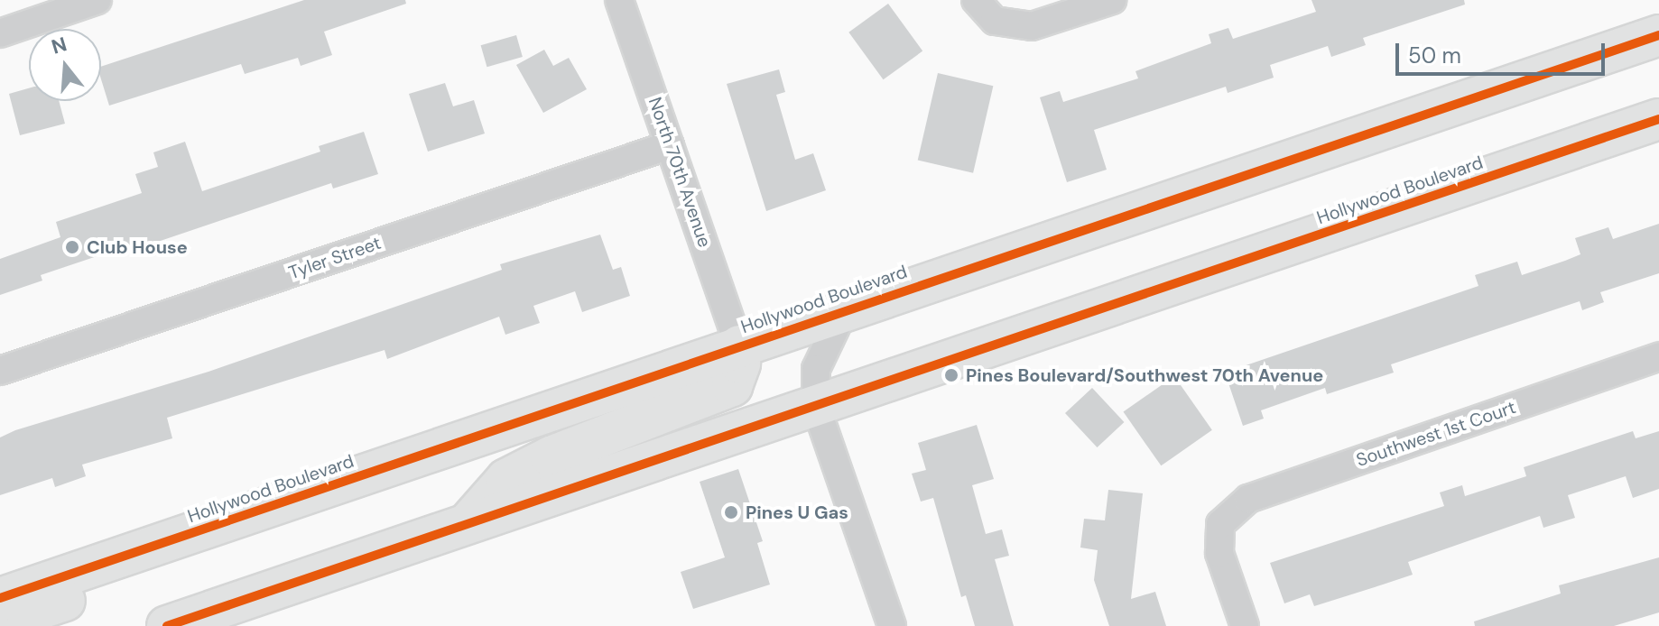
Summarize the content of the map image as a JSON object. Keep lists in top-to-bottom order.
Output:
{
  "streets": {
    "highway": ["Hollywood Boulevard"],
    "street": ["North 70th Avenue", "Tyler Street", "Southwest 1st Court"]
  },
  "crossings": [
    ["North 70th Avenue", "Hollywood Boulevard"],
    ["North 70th Avenue", "Tyler Street"]
  ],
  "places": ["Club House", "Pines Boulevard/Southwest 70th Avenue", "Pines U Gas"],
  "scale_bar": "50 m",
  "north": "top"
}
